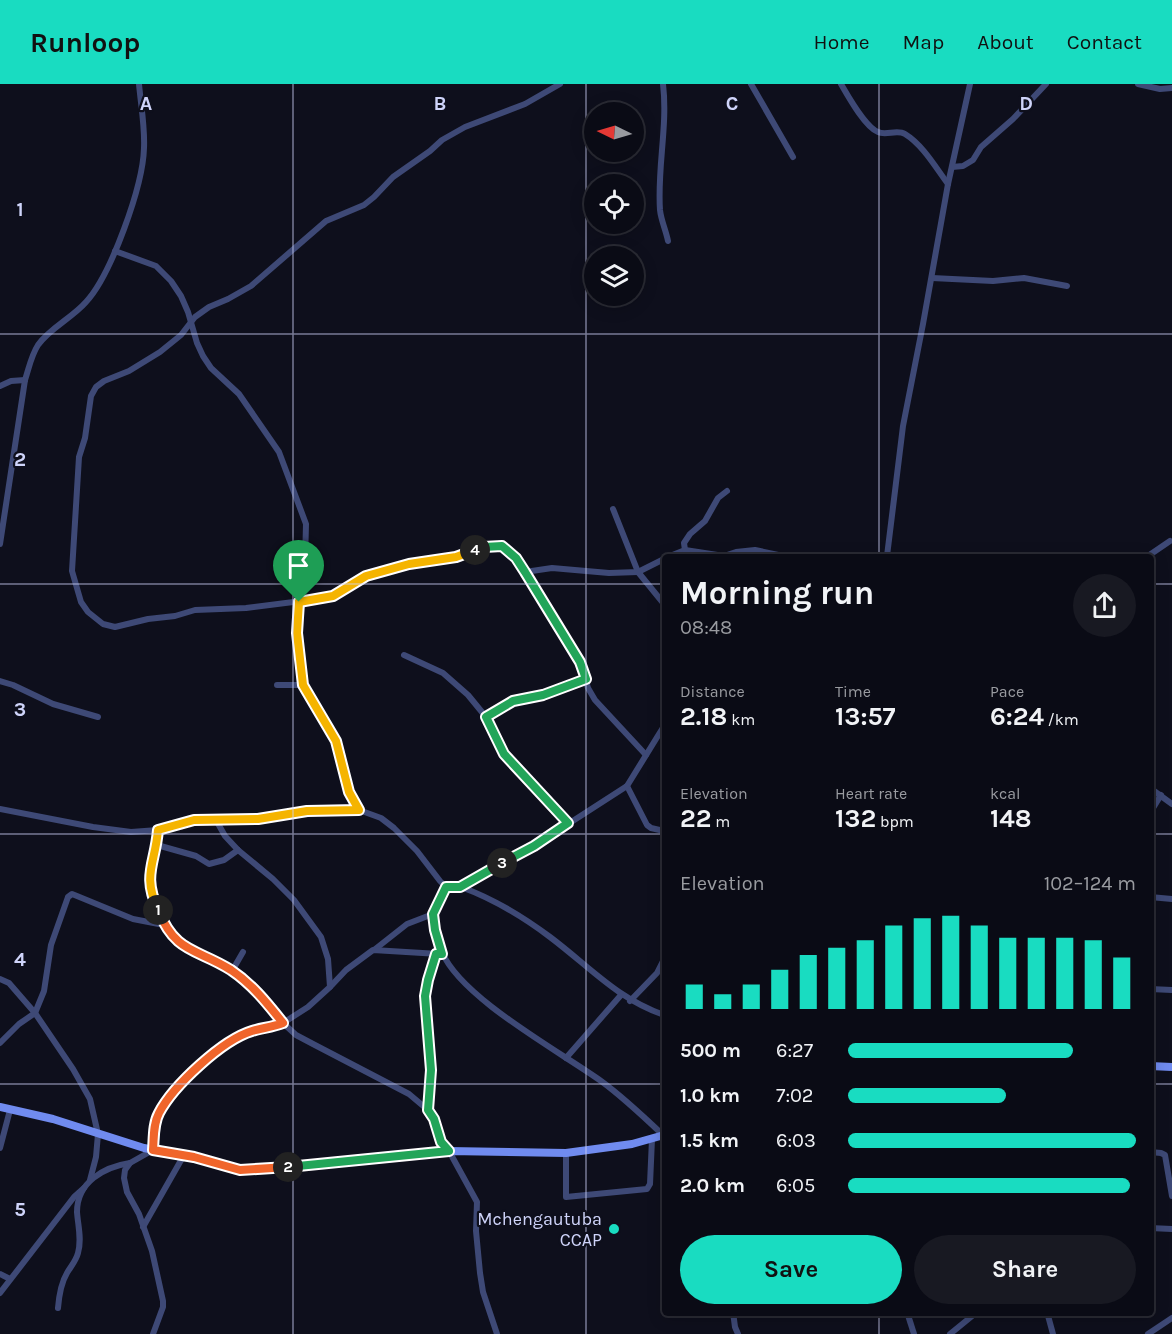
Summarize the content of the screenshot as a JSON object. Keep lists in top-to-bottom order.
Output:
{
  "places": ["Mchengautuba CCAP"],
  "north": "left",
  "page": {
    "header": "Runloop",
    "nav": [
      "Home",
      "Map",
      "About",
      "Contact"
    ],
    "pins": [
      "4",
      "3",
      "1",
      "2"
    ],
    "heading": ["Morning run", "08:48"],
    "stats": [
      ["Distance", "2.18 km"],
      ["Time", "13:57"],
      ["Pace", "6:24 /km"],
      ["Elevation", "22 m"],
      ["Heart rate", "132 bpm"],
      ["kcal", "148"]
    ],
    "chart": ["Elevation", "102–124 m"],
    "list": [
      {
        "name": "500 m",
        "note": "6:27"
      },
      {
        "name": "1.0 km",
        "note": "7:02"
      },
      {
        "name": "1.5 km",
        "note": "6:03"
      },
      {
        "name": "2.0 km",
        "note": "6:05"
      }
    ],
    "buttons": ["Save", "Share"]
  },
  "grid": {
    "columns": [
      "A",
      "B",
      "C",
      "D"
    ],
    "rows": [
      "1",
      "2",
      "3",
      "4",
      "5"
    ]
  }
}
